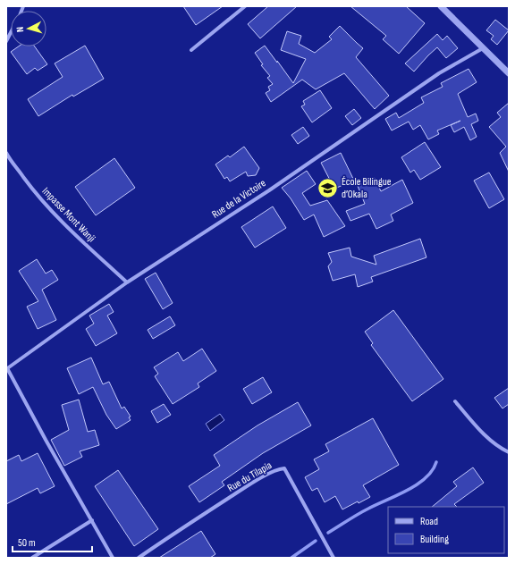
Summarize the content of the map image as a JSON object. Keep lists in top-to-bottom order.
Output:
{
  "streets": {
    "street": ["Rue de la Victoire", "Impasse Mont Wanji", "Rue du Tilapia"]
  },
  "crossings": [
    ["Rue de la Victoire", "Impasse Mont Wanji"]
  ],
  "places": {
    "school or university": ["École Bilingue d’Okala"]
  },
  "legend": ["Road", "Building"],
  "scale_bar": "50 m",
  "north": "left"
}
